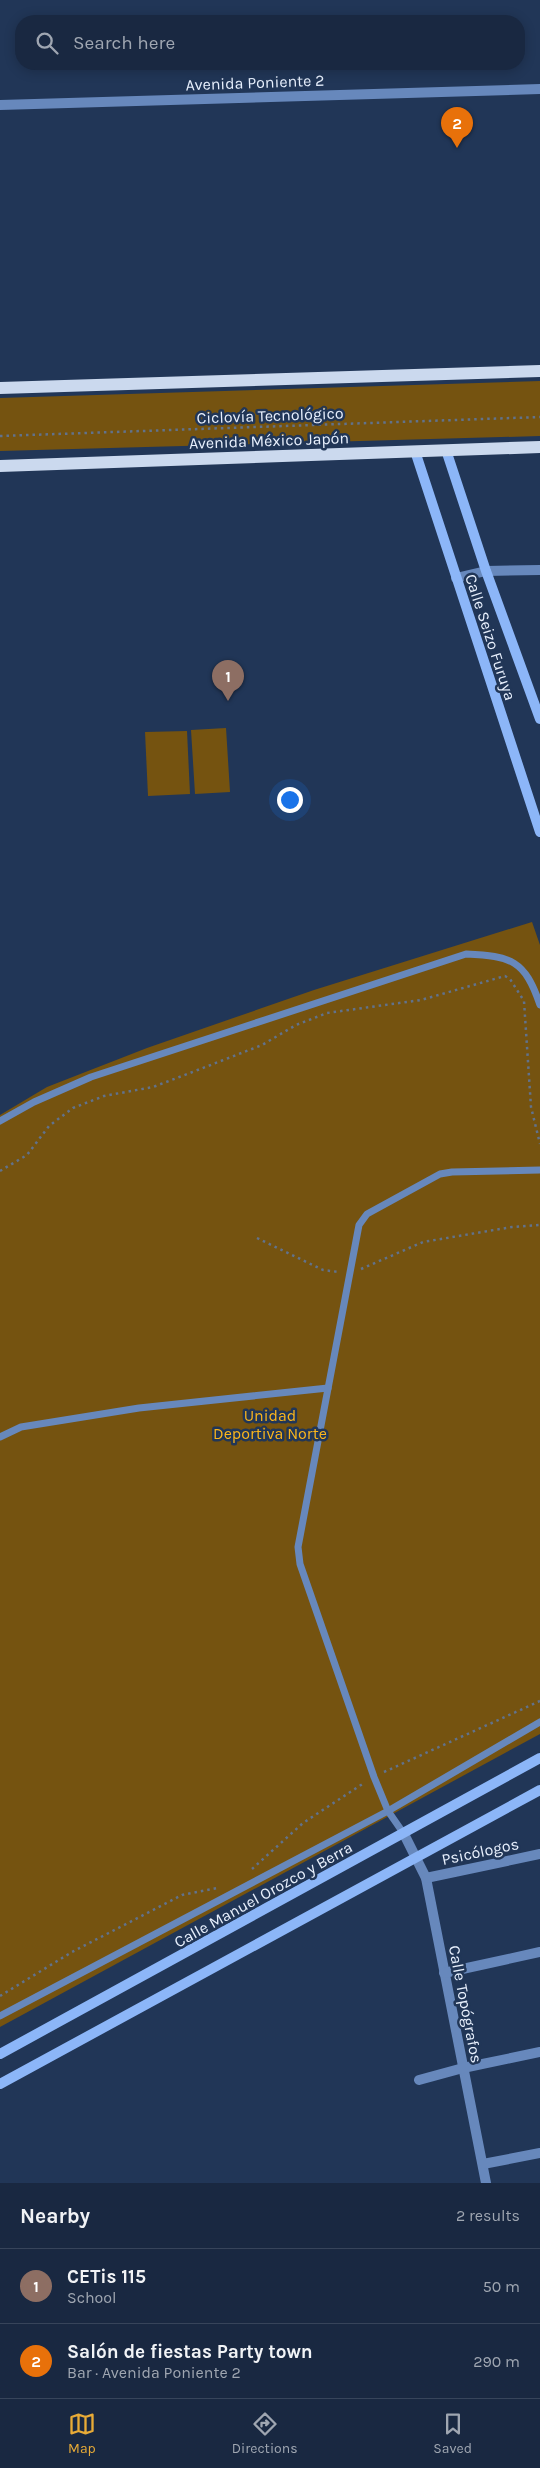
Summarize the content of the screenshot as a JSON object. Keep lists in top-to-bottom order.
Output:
{
  "streets": {
    "main road": ["Avenida México Japón"],
    "street": [
      "Avenida Poniente 2",
      "Calle Seizo Furuya",
      "Psicólogos",
      "Calle Manuel Orozco y Berra",
      "Calle Topógrafos"
    ],
    "path": ["Ciclovía Tecnológico"]
  },
  "crossings": [
    ["Avenida México Japón", "Calle Seizo Furuya"],
    ["Psicólogos", "Calle Topógrafos"],
    ["Calle Manuel Orozco y Berra", "Calle Topógrafos"]
  ],
  "parks": ["Unidad Deportiva Norte"],
  "page": {
    "search": "Search here",
    "pins": ["2", "1"],
    "heading": ["Nearby", "2 results"],
    "list": [
      {
        "mark": "1",
        "name": "CETis 115",
        "note": "School",
        "value": "50 m"
      },
      {
        "mark": "2",
        "name": "Salón de fiestas Party town",
        "note": "Bar · Avenida Poniente 2",
        "value": "290 m"
      }
    ],
    "nav": ["Map", "Directions", "Saved"]
  }
}
